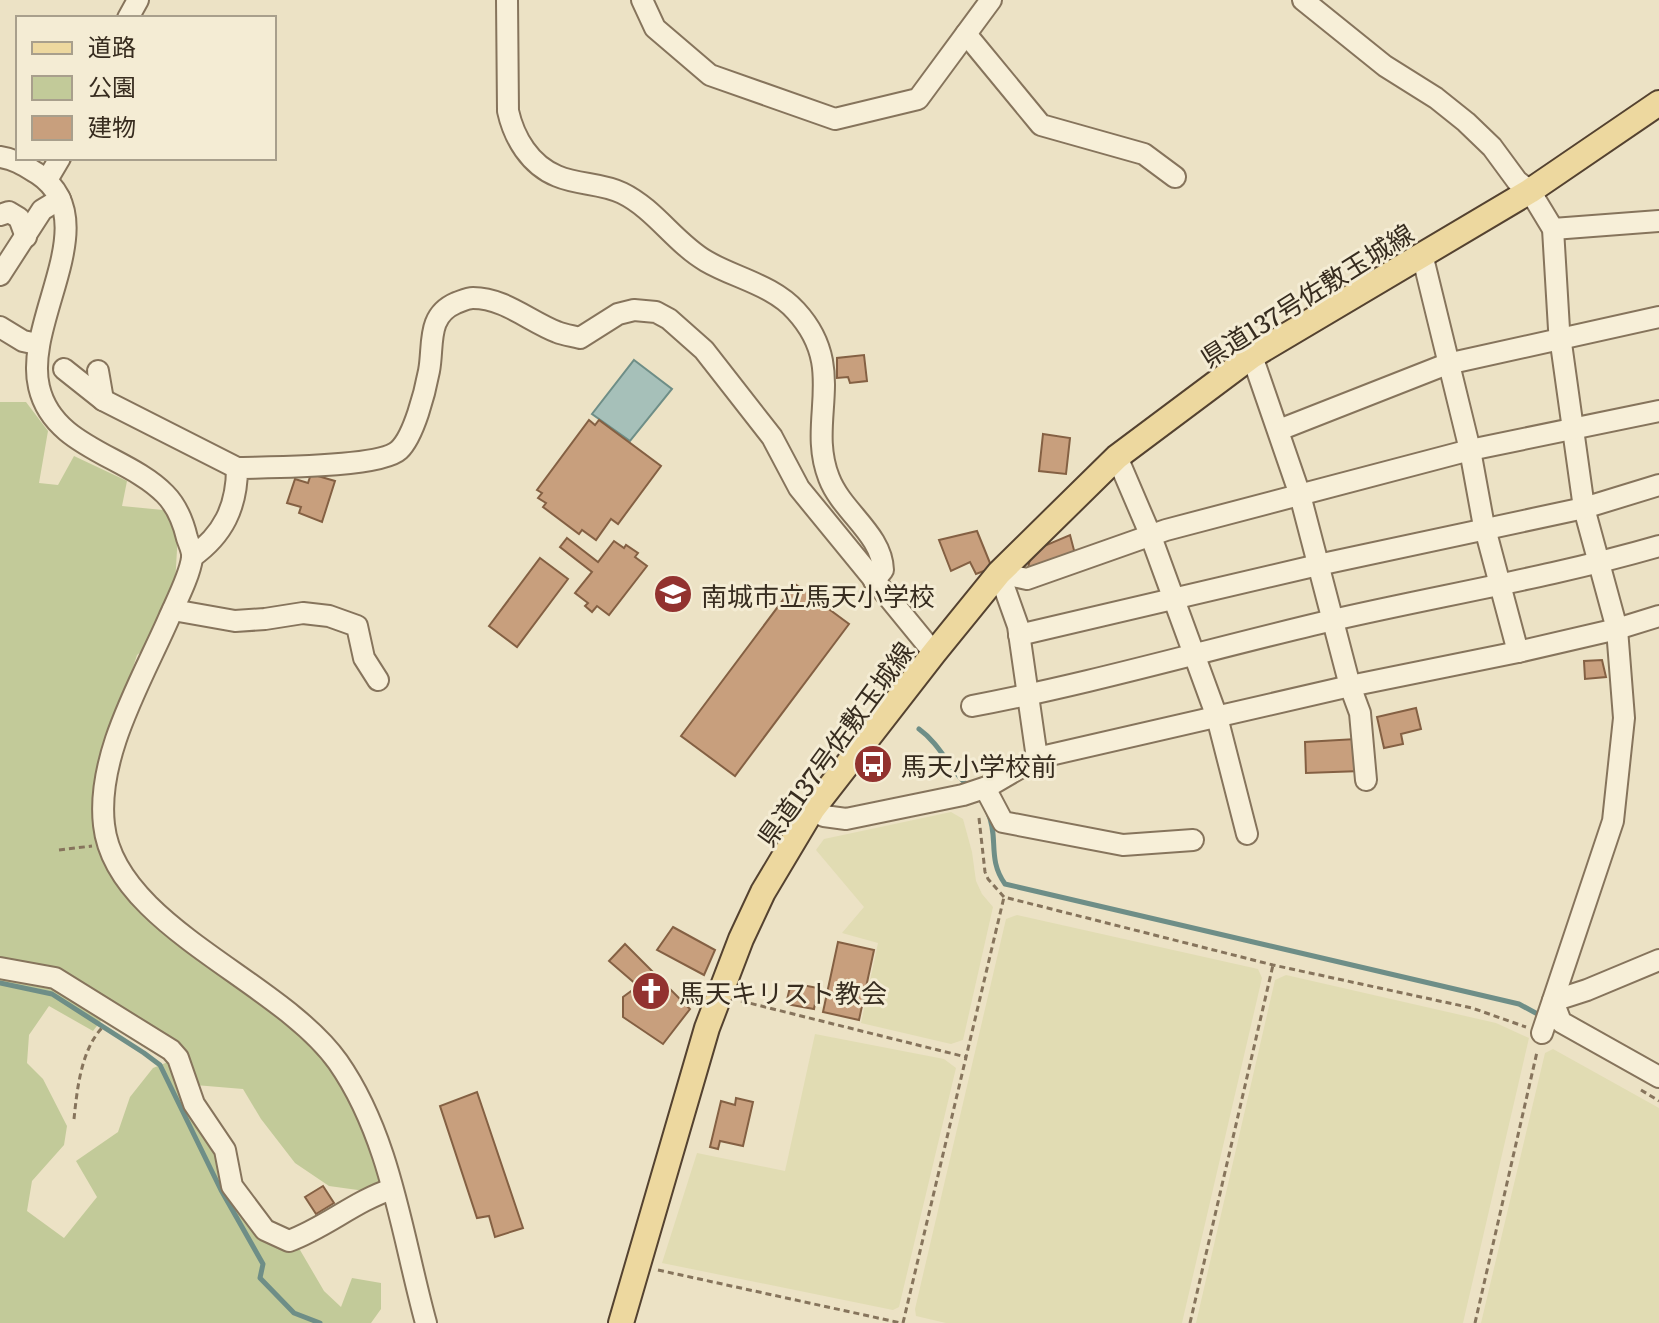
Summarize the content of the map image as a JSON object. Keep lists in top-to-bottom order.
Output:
{
  "streets": {
    "main road": ["県道137号佐敷玉城線"]
  },
  "places": {
    "school or university": ["南城市立馬天小学校"],
    "bus stop": ["馬天小学校前"],
    "church": ["馬天キリスト教会"]
  },
  "legend": ["道路", "公園", "建物"]
}
